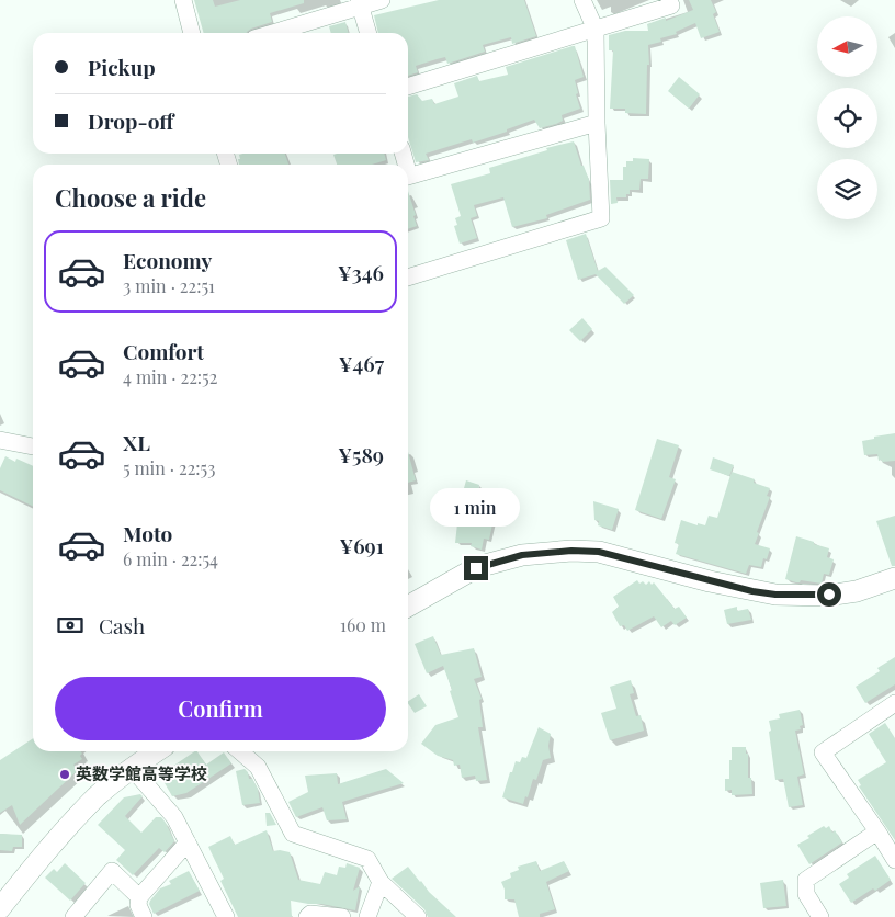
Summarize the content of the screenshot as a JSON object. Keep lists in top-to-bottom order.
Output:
{
  "places": ["英数学館高等学校"],
  "north": "left",
  "page": {
    "banner": ["Pickup", "Drop-off"],
    "heading": "Choose a ride",
    "list": [
      {
        "name": "Economy",
        "note": "3 min · 22:51",
        "value": "¥346"
      },
      {
        "name": "Comfort",
        "note": "4 min · 22:52",
        "value": "¥467"
      },
      {
        "name": "XL",
        "note": "5 min · 22:53",
        "value": "¥589"
      },
      {
        "name": "Moto",
        "note": "6 min · 22:54",
        "value": "¥691"
      }
    ],
    "bubble": "1 min",
    "pay": ["Cash", "160 m"],
    "buttons": "Confirm"
  }
}
